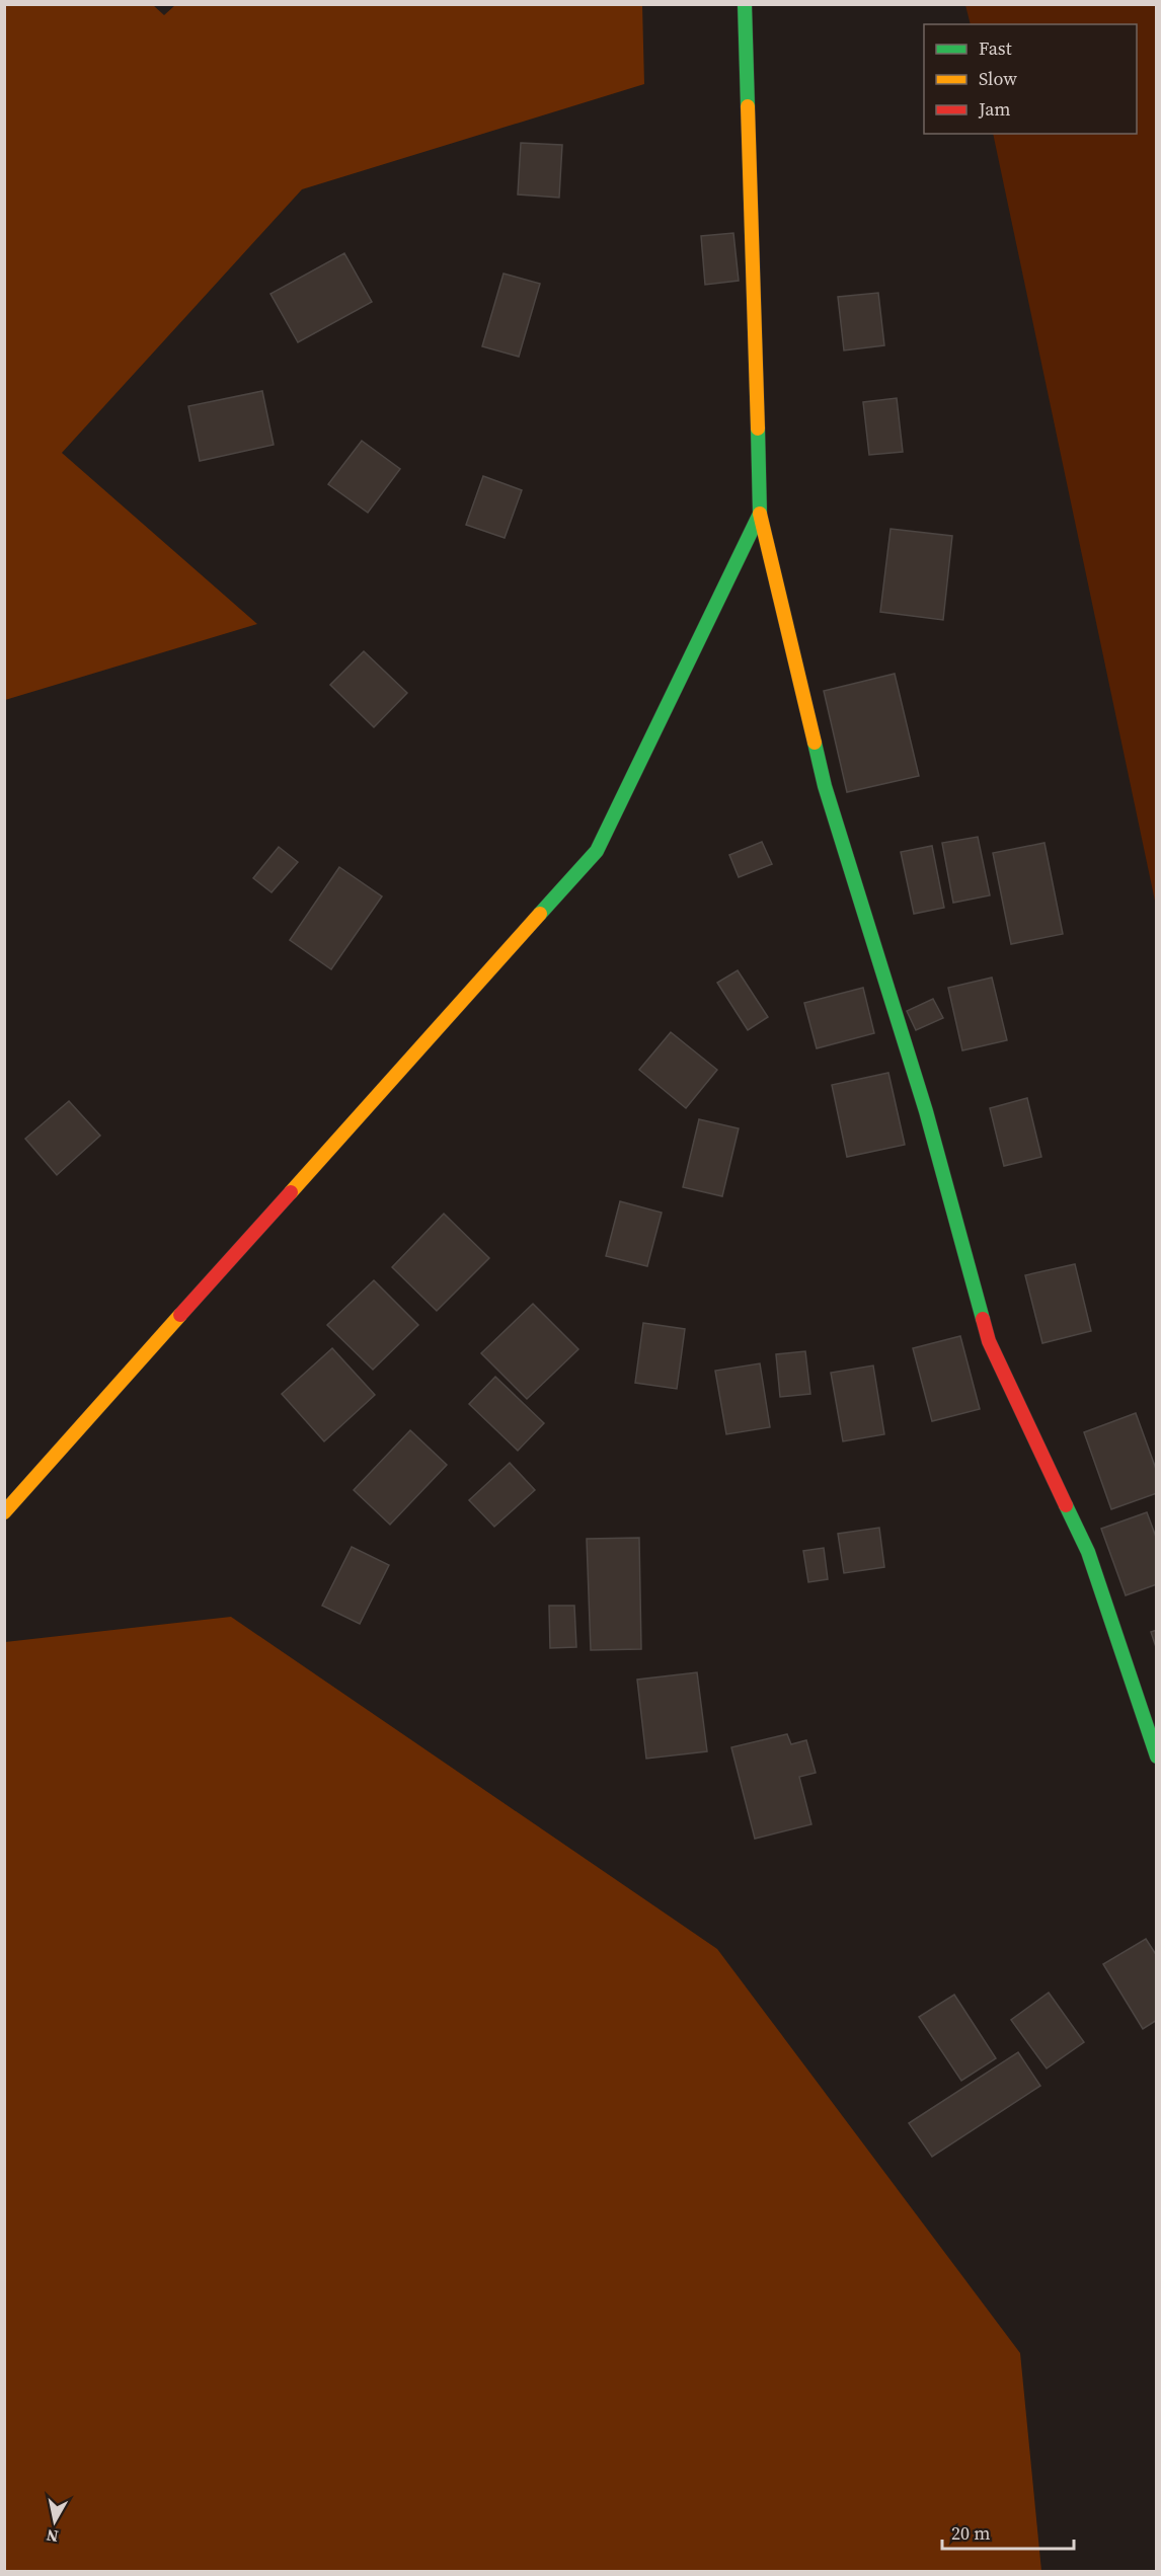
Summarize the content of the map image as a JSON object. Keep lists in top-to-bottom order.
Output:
{
  "legend": ["Fast", "Slow", "Jam"],
  "scale_bar": "20 m",
  "north": "bottom"
}
